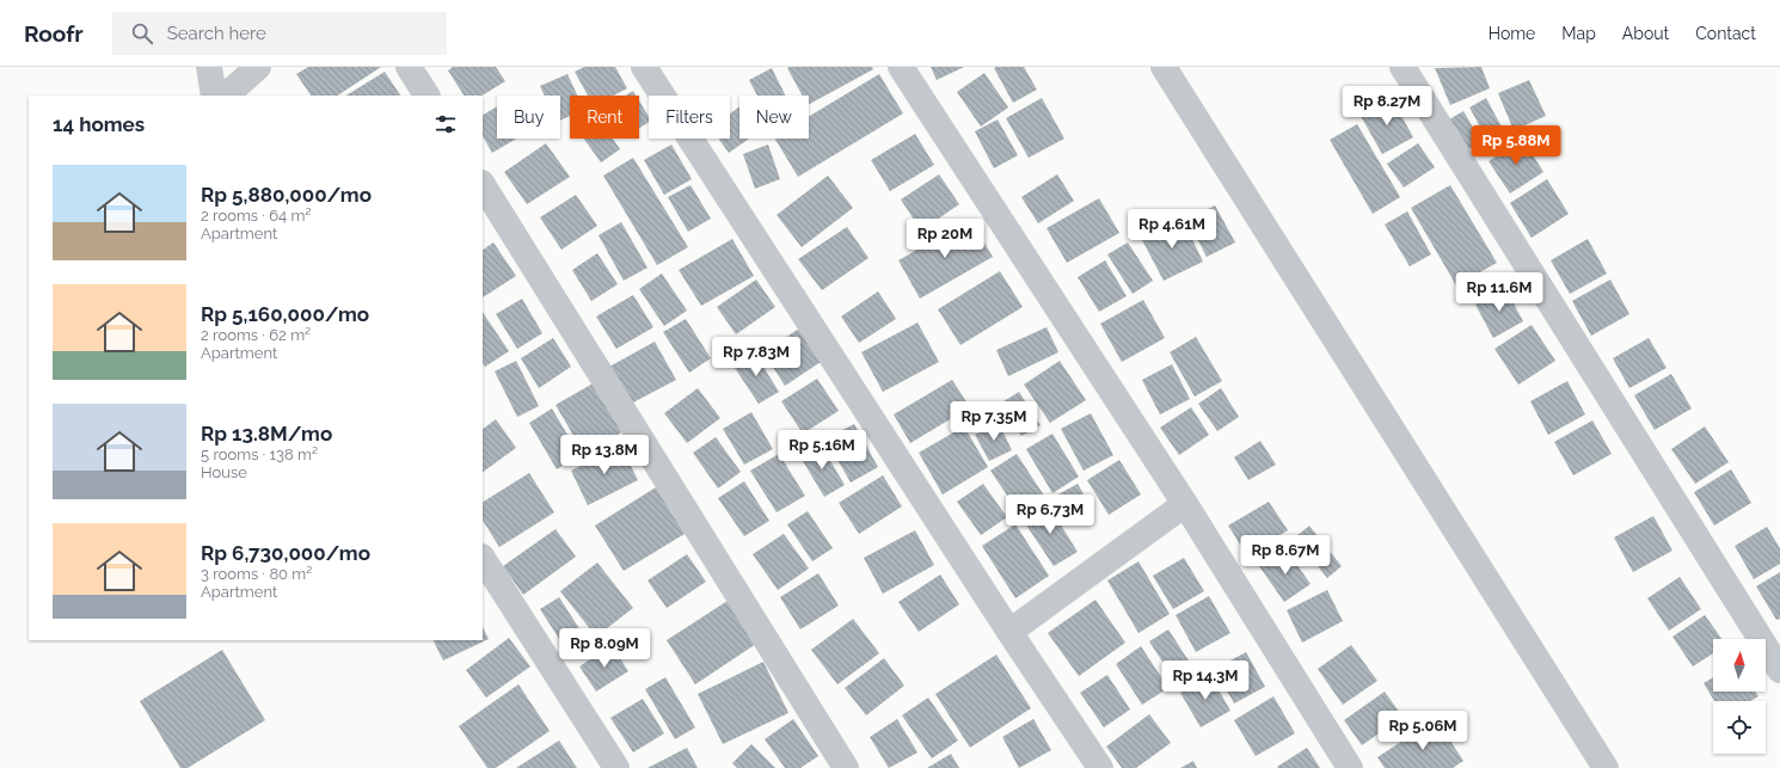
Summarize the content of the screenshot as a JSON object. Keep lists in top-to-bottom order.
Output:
{
  "north": "top",
  "page": {
    "header": "Roofr",
    "search": "Search here",
    "nav": [
      "Home",
      "Map",
      "About",
      "Contact"
    ],
    "price": [
      "Rp 8.27M",
      "Rp 5.88M",
      "Rp 4.61M",
      "Rp 20M",
      "Rp 11.6M",
      "Rp 7.83M",
      "Rp 7.35M",
      "Rp 5.16M",
      "Rp 13.8M",
      "Rp 6.73M",
      "Rp 8.67M",
      "Rp 8.09M",
      "Rp 14.3M",
      "Rp 5.06M"
    ],
    "chip": [
      "Buy",
      "Rent",
      "Filters",
      "New"
    ],
    "heading": "14 homes",
    "list": [
      {
        "name": "Rp 5,880,000/mo",
        "note": "2 rooms · 64 m² · Apartment"
      },
      {
        "name": "Rp 5,160,000/mo",
        "note": "2 rooms · 62 m² · Apartment"
      },
      {
        "name": "Rp 13.8M/mo",
        "note": "5 rooms · 138 m² · House"
      },
      {
        "name": "Rp 6,730,000/mo",
        "note": "3 rooms · 80 m² · Apartment"
      }
    ]
  }
}
